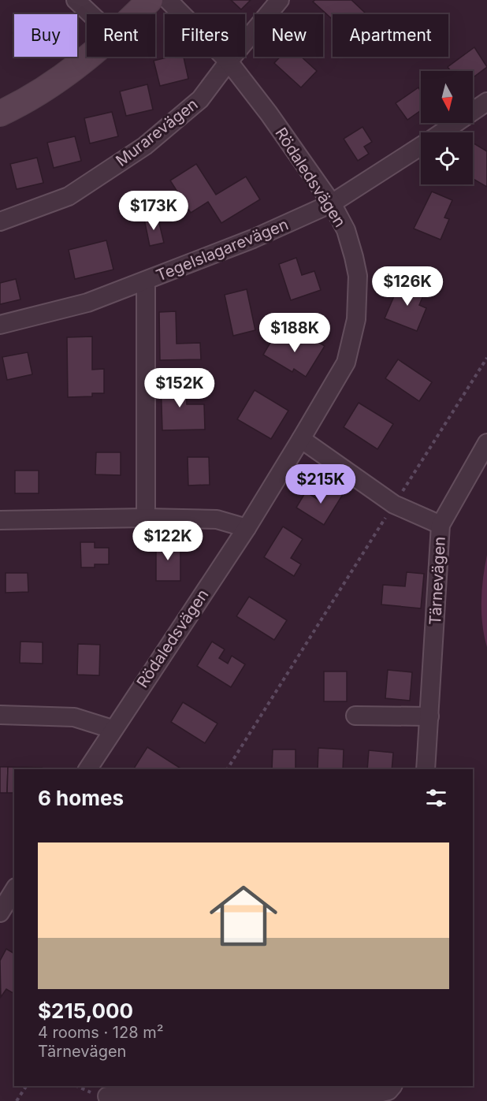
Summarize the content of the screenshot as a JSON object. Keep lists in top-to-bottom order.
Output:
{
  "streets": {
    "street": [
      "Murarevägen",
      "Rödaledsvägen",
      "Tegelslagarevägen",
      "Tärnevägen"
    ]
  },
  "crossings": [
    ["Murarevägen", "Rödaledsvägen"],
    ["Rödaledsvägen", "Tegelslagarevägen"],
    ["Rödaledsvägen", "Tärnevägen"]
  ],
  "north": "bottom",
  "page": {
    "chip": [
      "Buy",
      "Rent",
      "Filters",
      "New",
      "Apartment"
    ],
    "price": [
      "$173K",
      "$126K",
      "$188K",
      "$152K",
      "$215K",
      "$122K"
    ],
    "heading": "6 homes",
    "list": [
      {
        "name": "$215,000",
        "note": "4 rooms · 128 m² · Tärnevägen"
      }
    ]
  }
}
